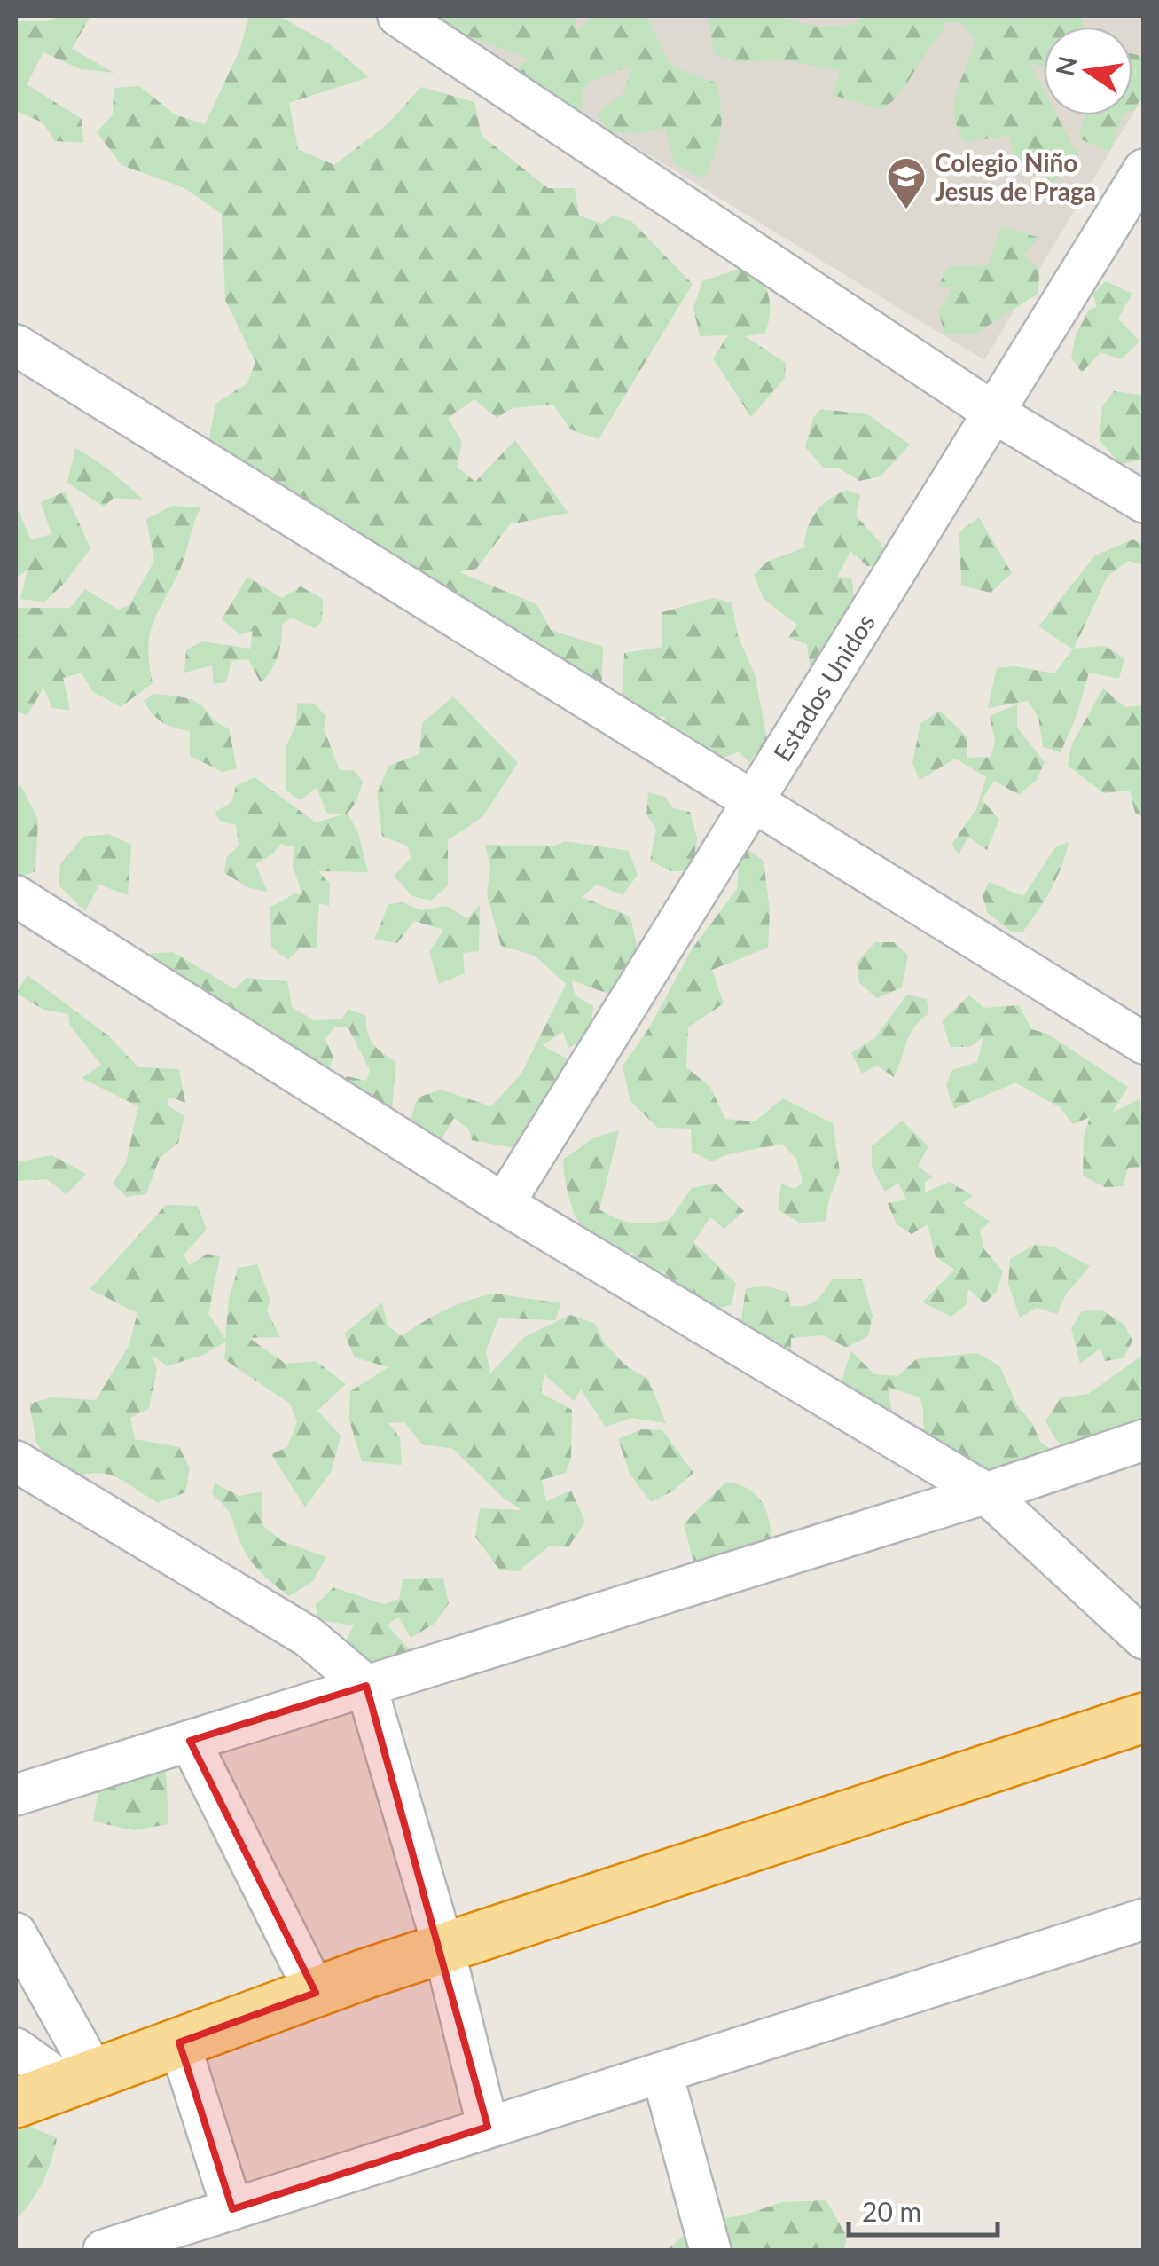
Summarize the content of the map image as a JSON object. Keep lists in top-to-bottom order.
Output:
{
  "streets": {
    "street": ["Estados Unidos"]
  },
  "places": {
    "school or university": ["Colegio Niño Jesus de Praga"]
  },
  "scale_bar": "20 m",
  "north": "left"
}
